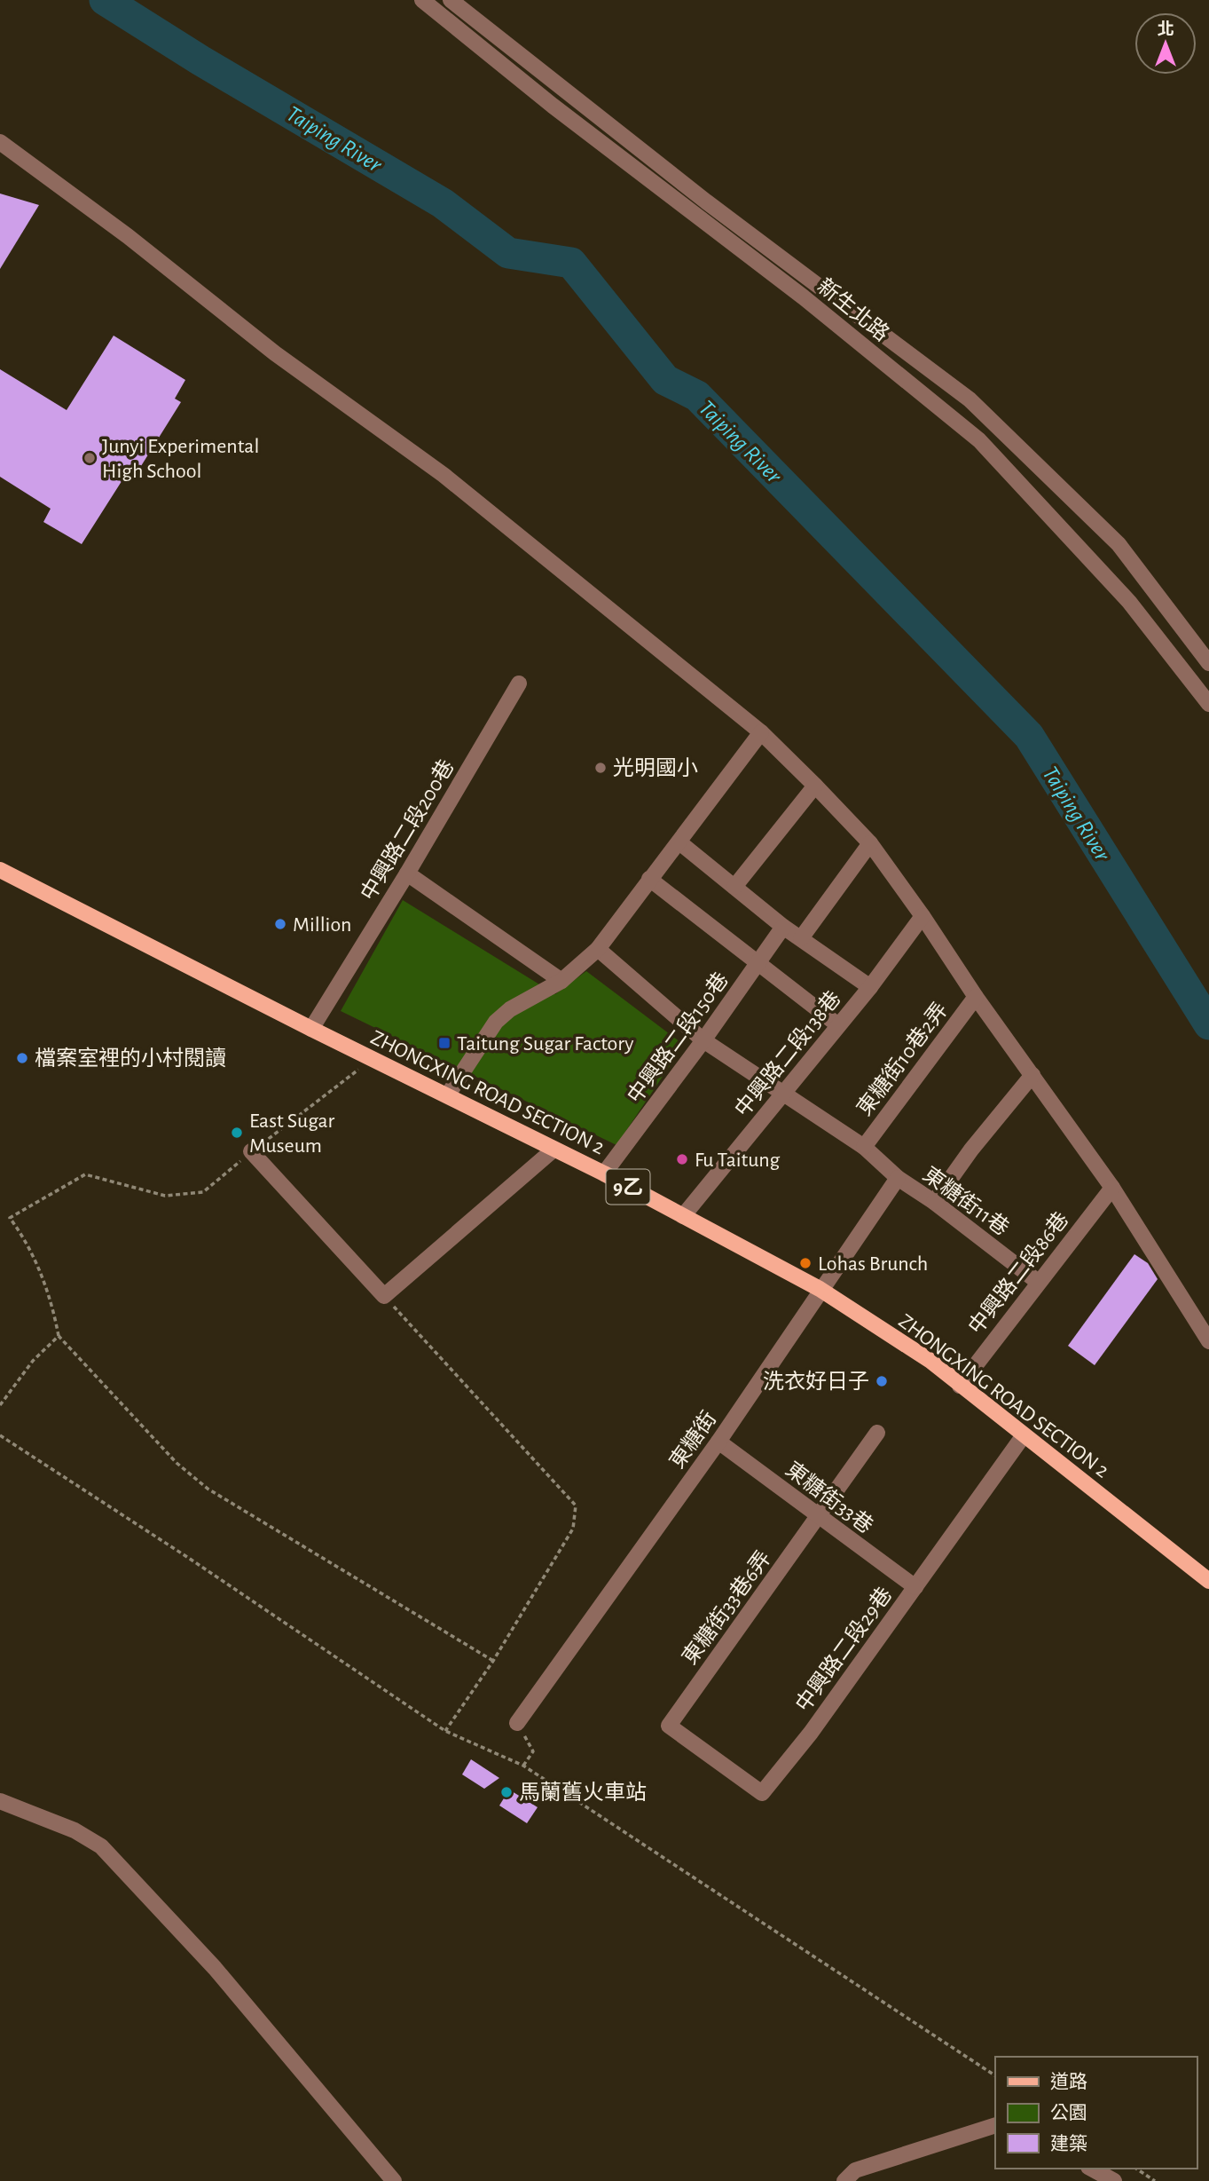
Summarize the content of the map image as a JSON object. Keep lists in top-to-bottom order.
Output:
{
  "streets": {
    "main road": ["ZHONGXING ROAD SECTION 2", "9乙"],
    "street": [
      "新生北路",
      "中興路二段200巷",
      "中興路二段150巷",
      "中興路二段138巷",
      "東糖街10巷2弄",
      "東糖街11巷",
      "中興路二段86巷",
      "東糖街",
      "東糖街33巷",
      "東糖街33巷6弄",
      "中興路二段29巷"
    ]
  },
  "crossings": [
    ["中興路二段200巷", "ZHONGXING ROAD SECTION 2"],
    ["中興路二段150巷", "ZHONGXING ROAD SECTION 2"],
    ["中興路二段150巷", "東糖街11巷"],
    ["中興路二段138巷", "ZHONGXING ROAD SECTION 2"],
    ["中興路二段138巷", "東糖街11巷"],
    ["東糖街10巷2弄", "東糖街11巷"],
    ["ZHONGXING ROAD SECTION 2", "中興路二段86巷"],
    ["ZHONGXING ROAD SECTION 2", "東糖街"],
    ["ZHONGXING ROAD SECTION 2", "中興路二段29巷"],
    ["東糖街11巷", "中興路二段86巷"],
    ["東糖街11巷", "東糖街"],
    ["東糖街", "東糖街33巷"],
    ["東糖街33巷", "東糖街33巷6弄"],
    ["東糖街33巷", "中興路二段29巷"],
    ["東糖街33巷6弄", "中興路二段29巷"]
  ],
  "water": ["Taiping River"],
  "places": {
    "other": [
      "Junyi Experimental High School",
      "光明國小",
      "Million",
      "檔案室裡的小村閱讀",
      "East Sugar Museum",
      "Fu Taitung",
      "Lohas Brunch",
      "洗衣好日子",
      "馬蘭舊火車站"
    ],
    "transit": ["Taitung Sugar Factory"]
  },
  "legend": ["道路", "公園", "建築"],
  "north": "top"
}
